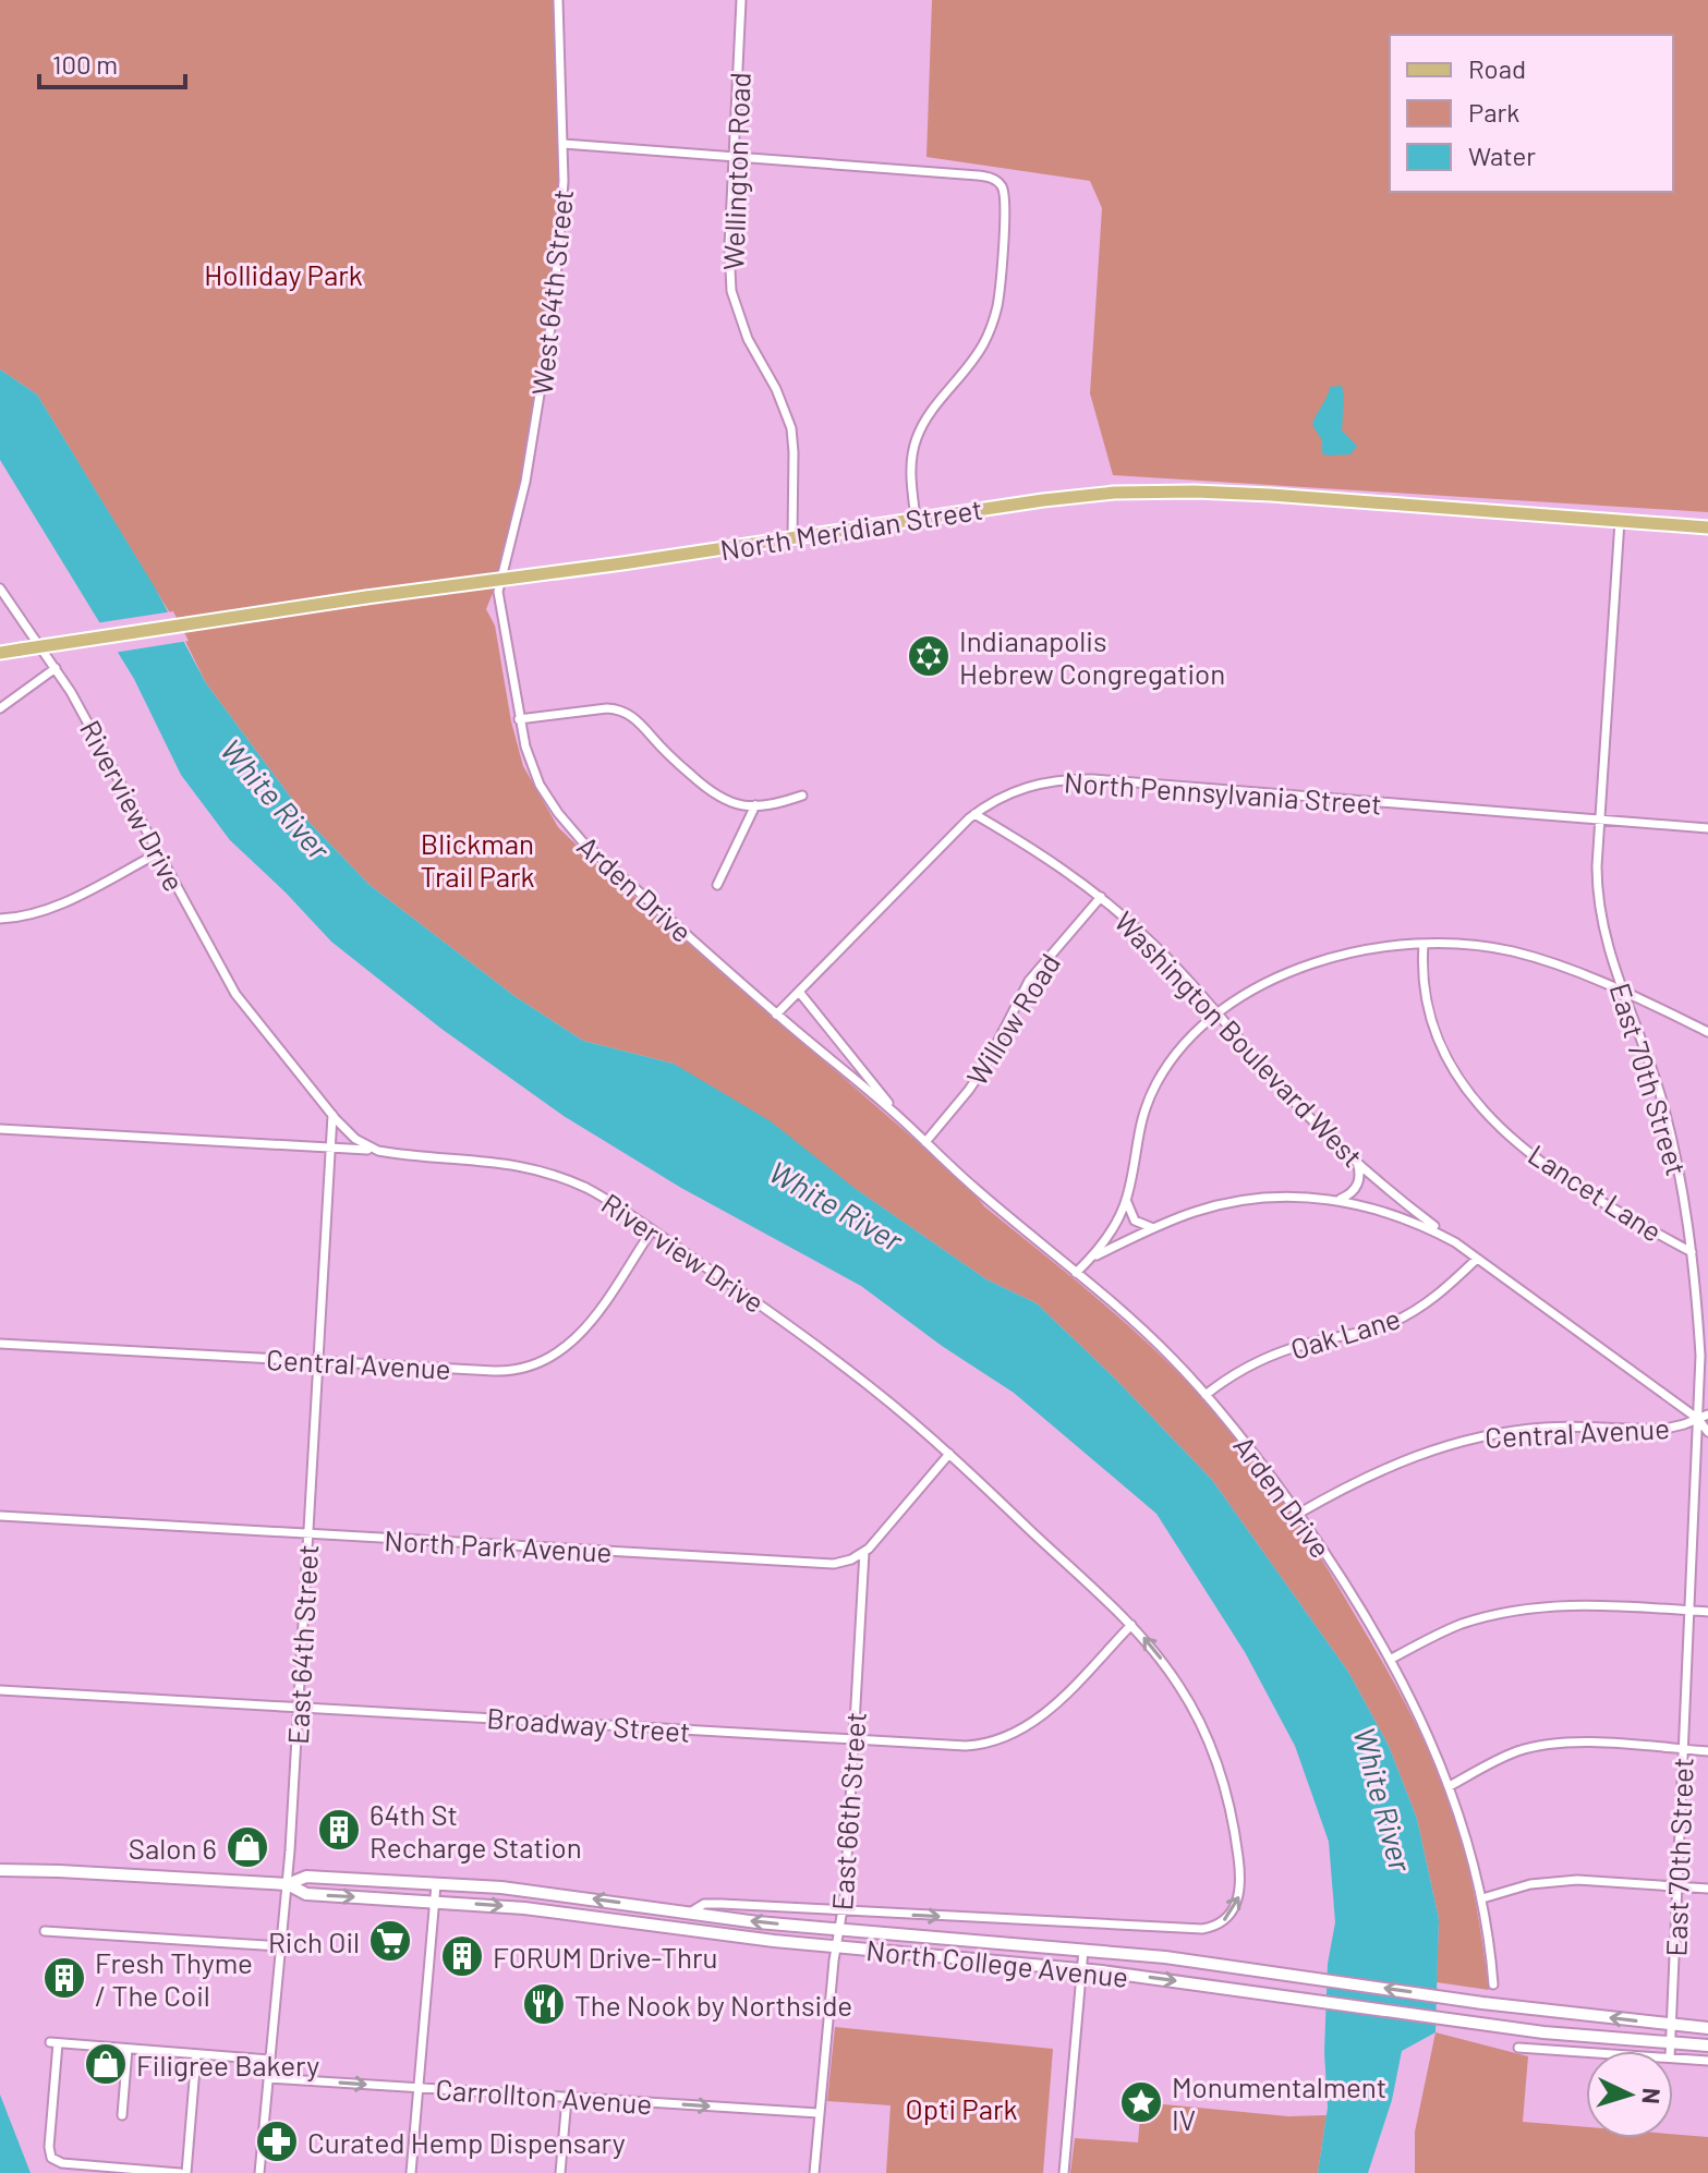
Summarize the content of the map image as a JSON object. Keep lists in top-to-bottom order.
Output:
{
  "streets": {
    "main road": ["North Meridian Street", "North College Avenue"],
    "street": [
      "Wellington Road",
      "West 64th Street",
      "North Pennsylvania Street",
      "Riverview Drive",
      "Arden Drive",
      "Willow Road",
      "Washington Boulevard West",
      "East 70th Street",
      "Lancet Lane",
      "Oak Lane",
      "Central Avenue",
      "North Park Avenue",
      "East 64th Street",
      "Broadway Street",
      "East 66th Street",
      "Carrollton Avenue"
    ]
  },
  "crossings": [
    ["Wellington Road", "North Meridian Street"],
    ["West 64th Street", "North Meridian Street"],
    ["West 64th Street", "Arden Drive"],
    ["North Meridian Street", "Arden Drive"],
    ["North Meridian Street", "East 70th Street"],
    ["North Pennsylvania Street", "Arden Drive"],
    ["North Pennsylvania Street", "Washington Boulevard West"],
    ["North Pennsylvania Street", "East 70th Street"],
    ["Riverview Drive", "Central Avenue"],
    ["Riverview Drive", "East 64th Street"],
    ["Riverview Drive", "Broadway Street"],
    ["Riverview Drive", "East 66th Street"],
    ["Riverview Drive", "North College Avenue"],
    ["Arden Drive", "Willow Road"],
    ["Arden Drive", "Oak Lane"],
    ["Arden Drive", "Central Avenue"],
    ["Willow Road", "Washington Boulevard West"],
    ["East 70th Street", "Lancet Lane"],
    ["East 70th Street", "Central Avenue"],
    ["East 70th Street", "North College Avenue"],
    ["Central Avenue", "East 64th Street"],
    ["North Park Avenue", "East 64th Street"],
    ["North Park Avenue", "East 66th Street"],
    ["East 64th Street", "Broadway Street"],
    ["East 64th Street", "North College Avenue"],
    ["East 64th Street", "Carrollton Avenue"],
    ["Broadway Street", "East 66th Street"],
    ["East 66th Street", "North College Avenue"],
    ["East 66th Street", "Carrollton Avenue"]
  ],
  "one_way": ["Carrollton Avenue"],
  "water": ["White River"],
  "parks": ["Holliday Park", "Blickman Trail Park", "Opti Park"],
  "places": {
    "synagogue": ["Indianapolis Hebrew Congregation"],
    "building": ["64th St Recharge Station", "FORUM Drive-Thru", "Fresh Thyme / The Coil"],
    "shop": ["Salon 6", "Filigree Bakery"],
    "supermarket": ["Rich Oil"],
    "restaurant": ["The Nook by Northside"],
    "place": ["Monumentalment IV"],
    "pharmacy": ["Curated Hemp Dispensary"]
  },
  "legend": ["Road", "Park", "Water"],
  "scale_bar": "100 m",
  "north": "right"
}
